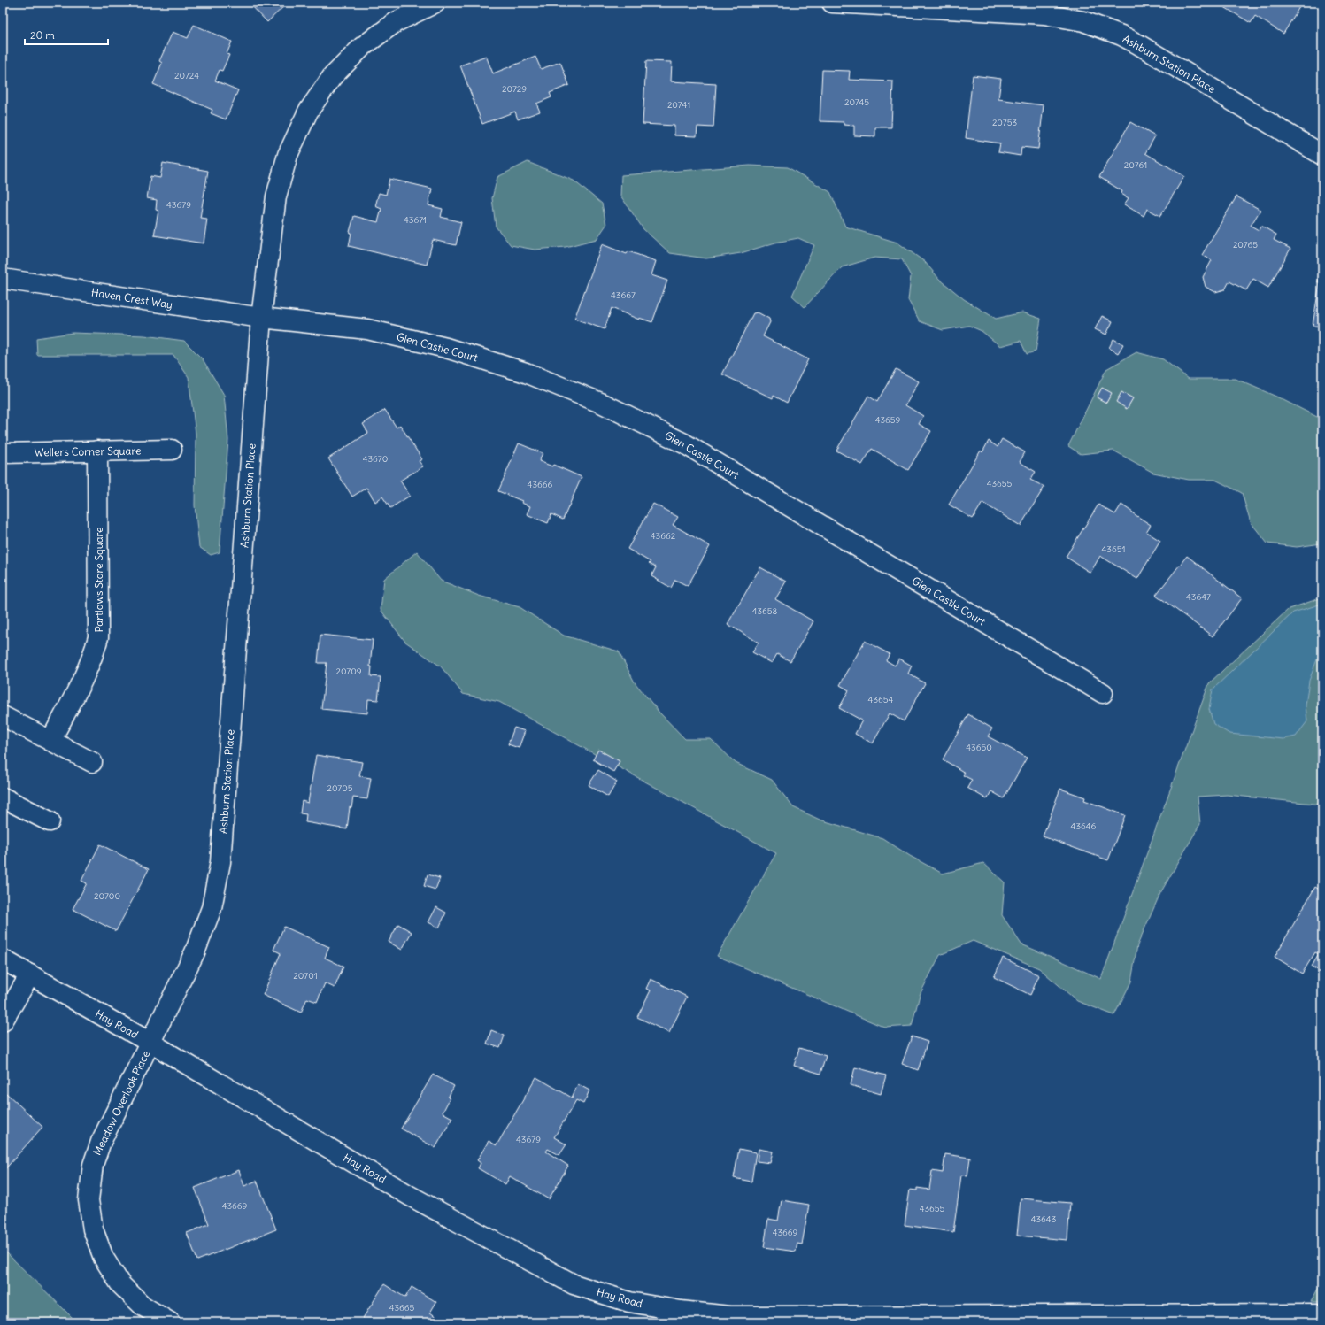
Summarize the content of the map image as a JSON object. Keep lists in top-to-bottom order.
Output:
{
  "streets": {
    "street": [
      "Ashburn Station Place",
      "Haven Crest Way",
      "Glen Castle Court",
      "Wellers Corner Square",
      "Partlows Store Square",
      "Hay Road",
      "Meadow Overlook Place"
    ]
  },
  "crossings": [
    ["Ashburn Station Place", "Haven Crest Way"],
    ["Ashburn Station Place", "Glen Castle Court"],
    ["Ashburn Station Place", "Hay Road"],
    ["Ashburn Station Place", "Meadow Overlook Place"],
    ["Haven Crest Way", "Glen Castle Court"],
    ["Wellers Corner Square", "Partlows Store Square"],
    ["Hay Road", "Meadow Overlook Place"]
  ],
  "house_numbers": [
    "20724",
    "20729",
    "20745",
    "20741",
    "20753",
    "20761",
    "43679",
    "43671",
    "20765",
    "43667",
    "43659",
    "43670",
    "43655",
    "43666",
    "43662",
    "43651",
    "43647",
    "43658",
    "20709",
    "43654",
    "43650",
    "20705",
    "43646",
    "20700",
    "20701",
    "43679",
    "43669",
    "43655",
    "43643",
    "43669",
    "43665"
  ],
  "scale_bar": "20 m"
}
